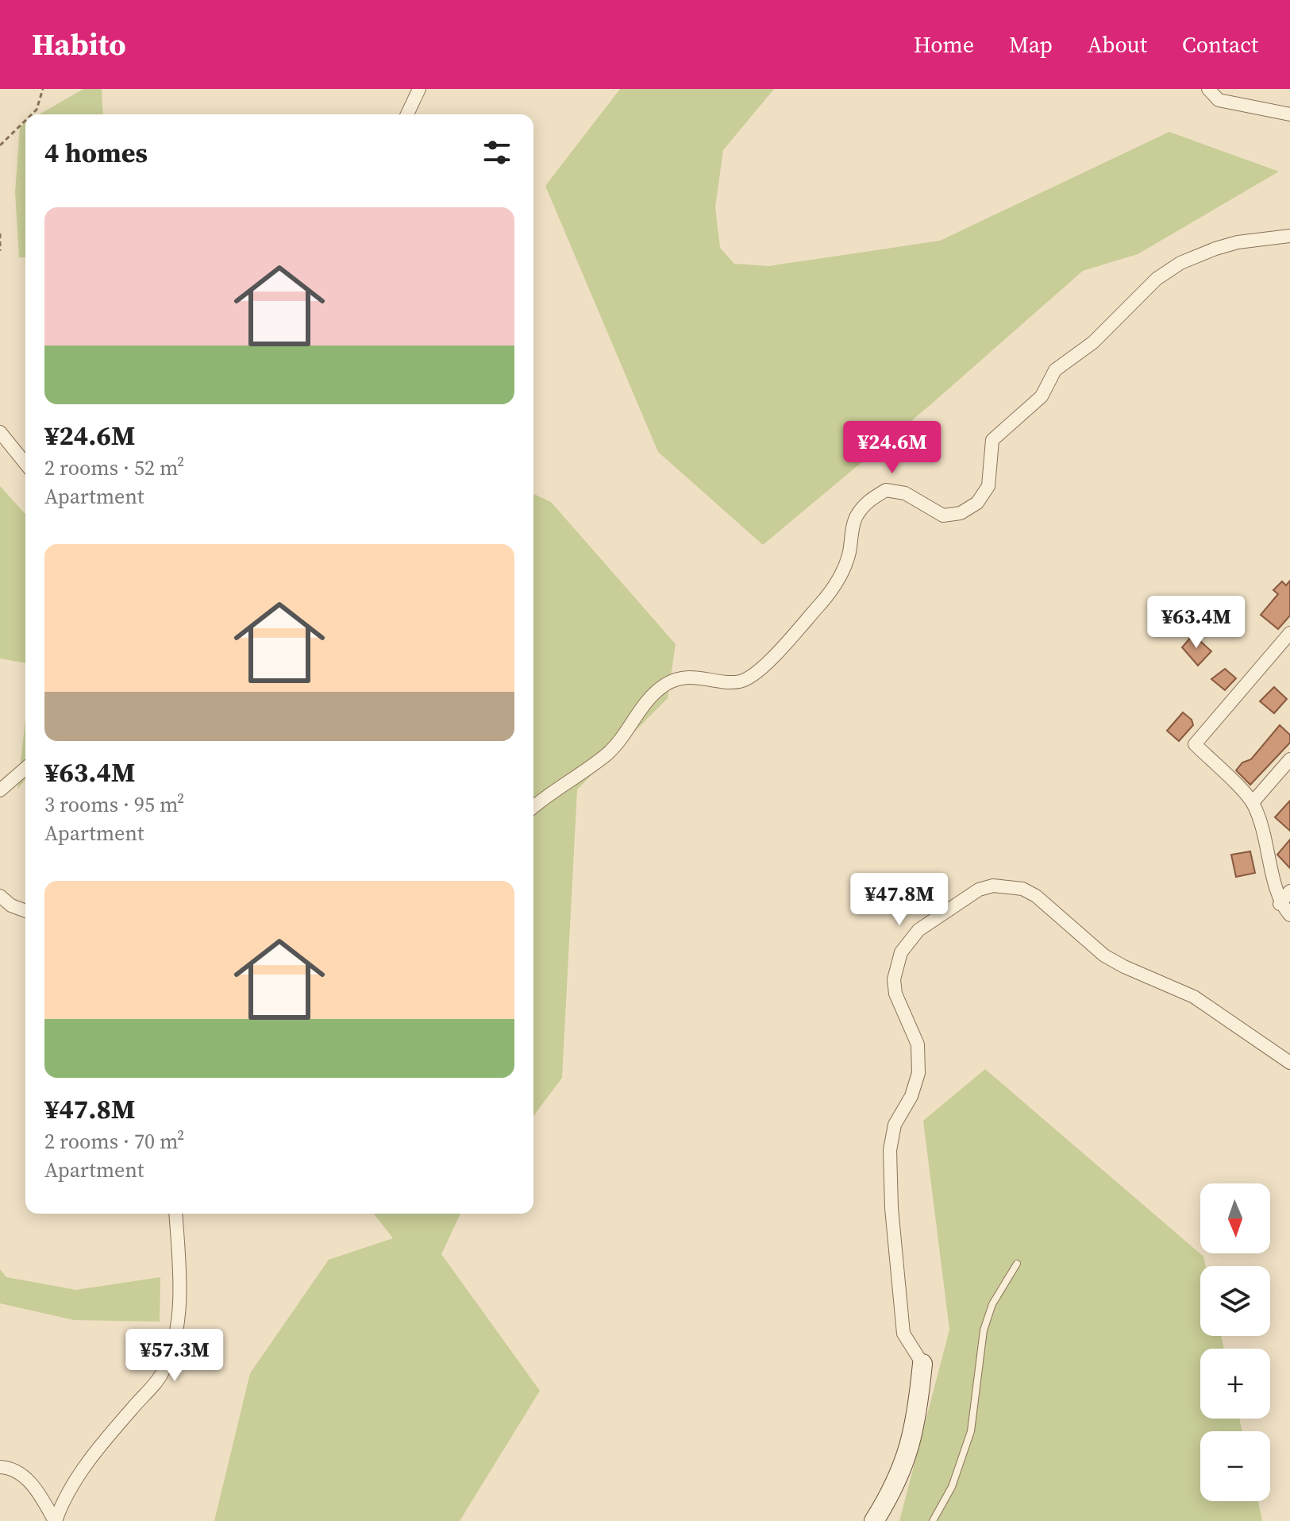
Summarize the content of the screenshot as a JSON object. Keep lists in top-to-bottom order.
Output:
{
  "north": "bottom",
  "page": {
    "header": "Habito",
    "nav": [
      "Home",
      "Map",
      "About",
      "Contact"
    ],
    "heading": "4 homes",
    "list": [
      {
        "name": "¥24.6M",
        "note": "2 rooms · 52 m² · Apartment"
      },
      {
        "name": "¥63.4M",
        "note": "3 rooms · 95 m² · Apartment"
      },
      {
        "name": "¥47.8M",
        "note": "2 rooms · 70 m² · Apartment"
      }
    ],
    "price": [
      "¥24.6M",
      "¥63.4M",
      "¥47.8M",
      "¥57.3M"
    ],
    "map_buttons": ["+", "−"]
  }
}
